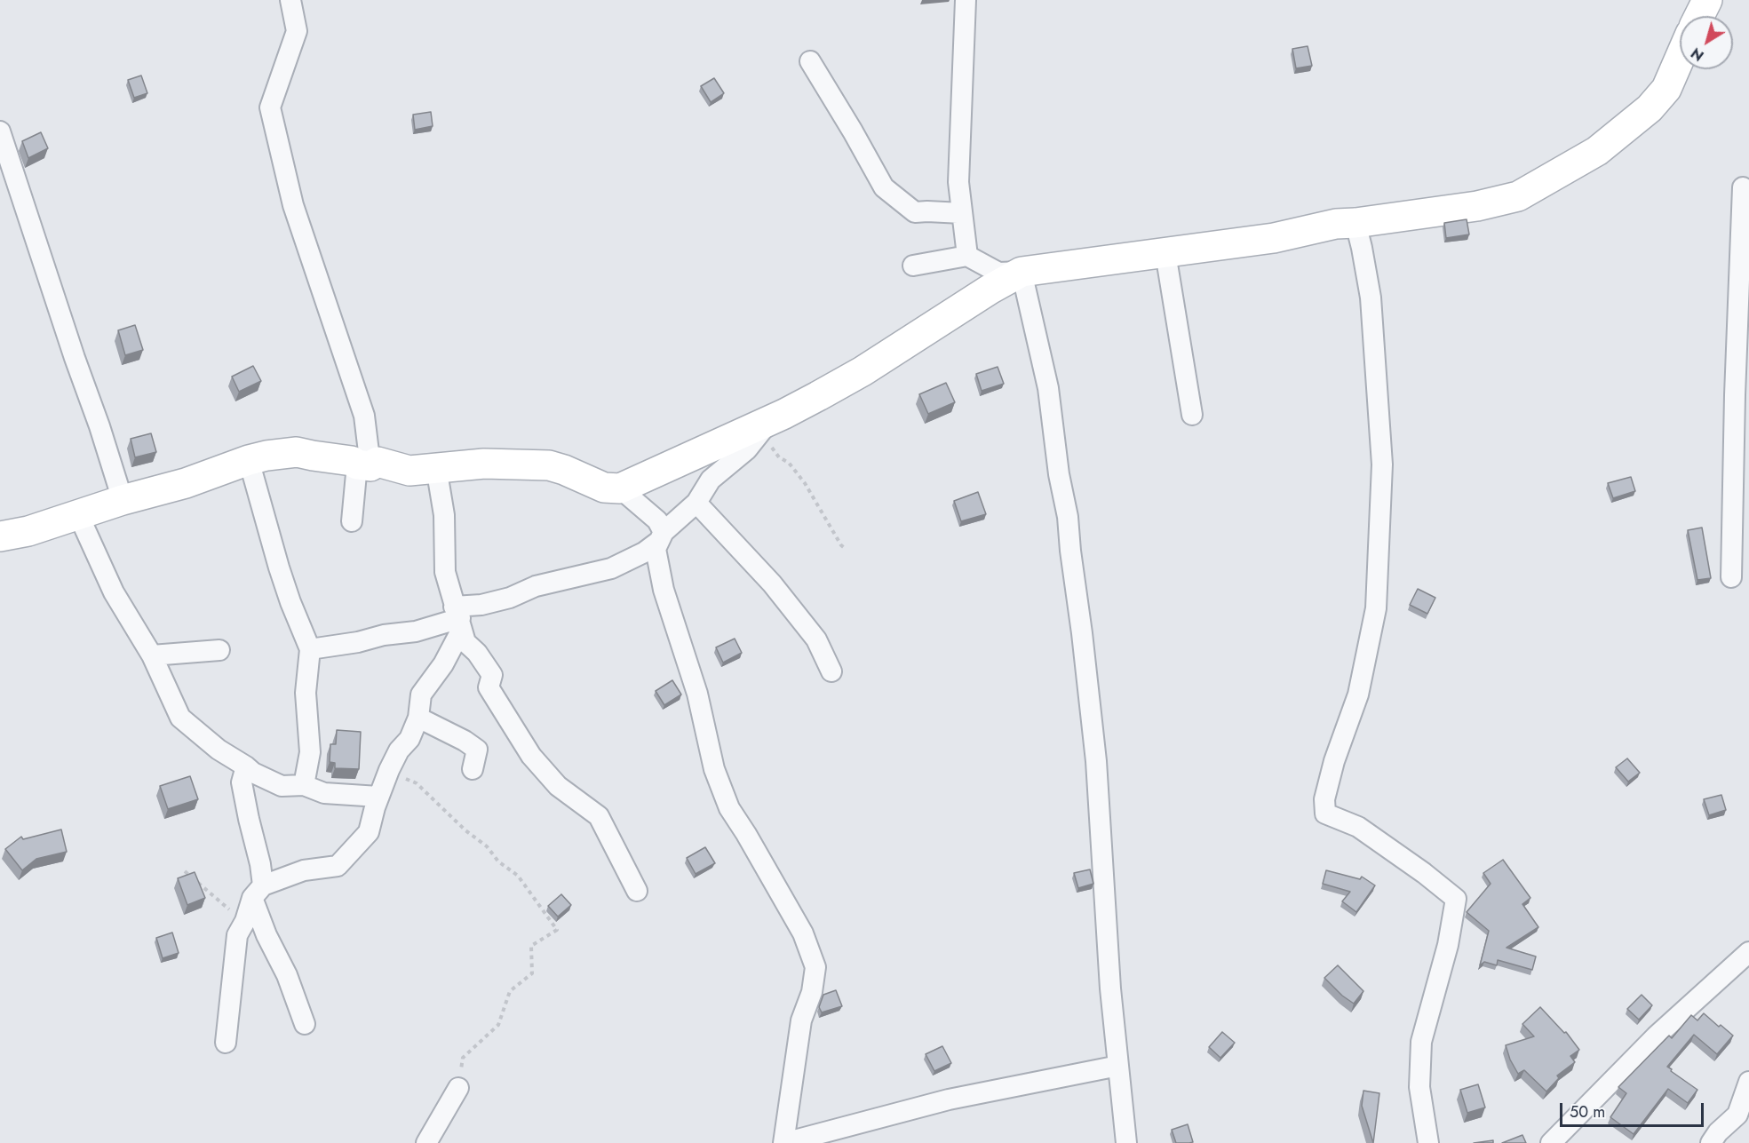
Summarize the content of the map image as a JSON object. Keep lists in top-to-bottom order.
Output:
{
  "scale_bar": "50 m",
  "north": "bottom left"
}
